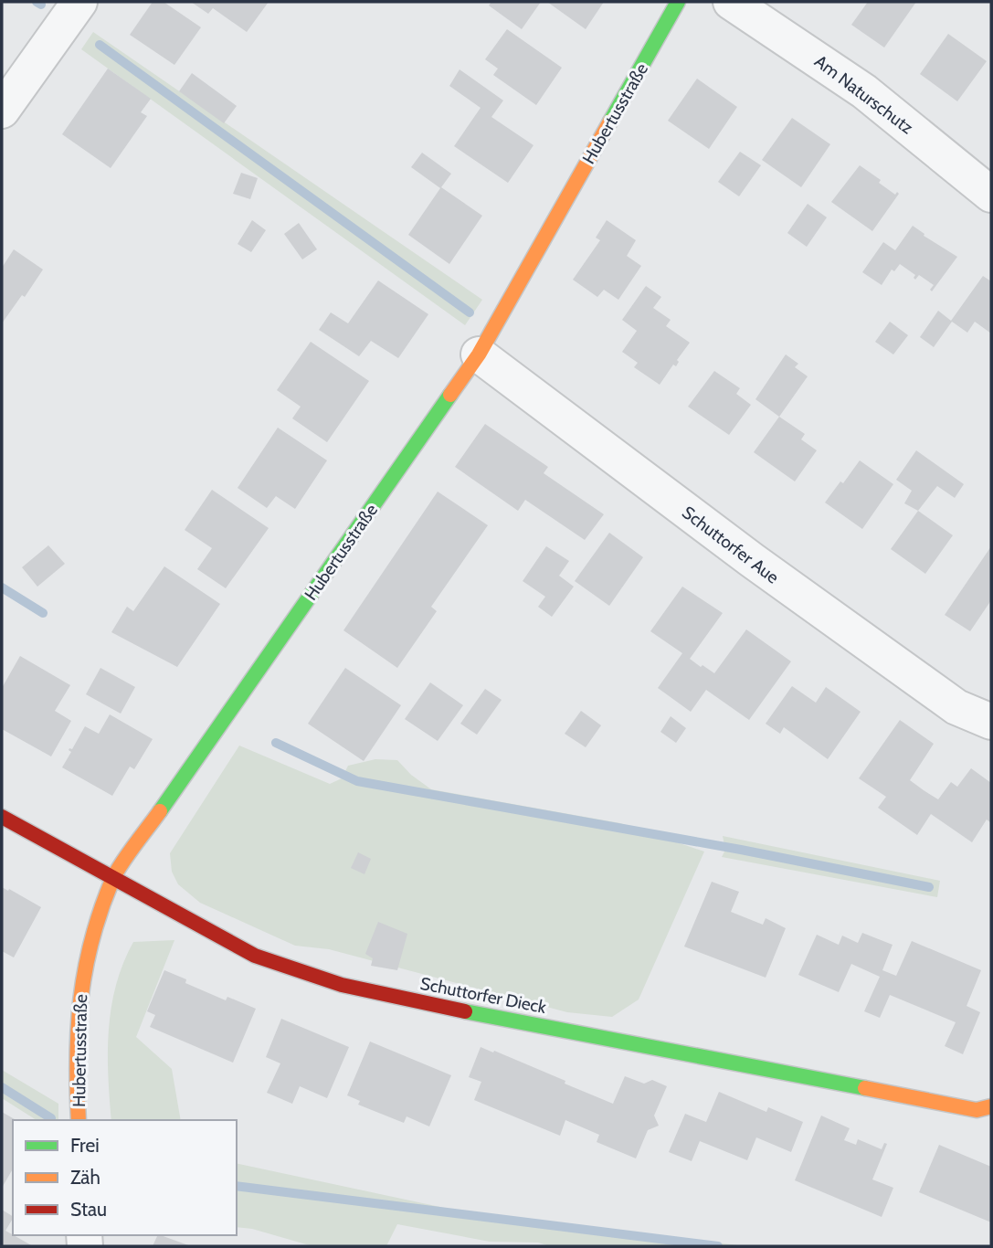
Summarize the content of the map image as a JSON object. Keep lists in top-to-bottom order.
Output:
{
  "streets": {
    "street": [
      "Am Naturschutz",
      "Hubertusstraße",
      "Schuttorfer Aue",
      "Schuttorfer Dieck"
    ]
  },
  "crossings": [
    ["Hubertusstraße", "Schuttorfer Aue"],
    ["Hubertusstraße", "Schuttorfer Dieck"]
  ],
  "legend": ["Frei", "Zäh", "Stau"]
}
